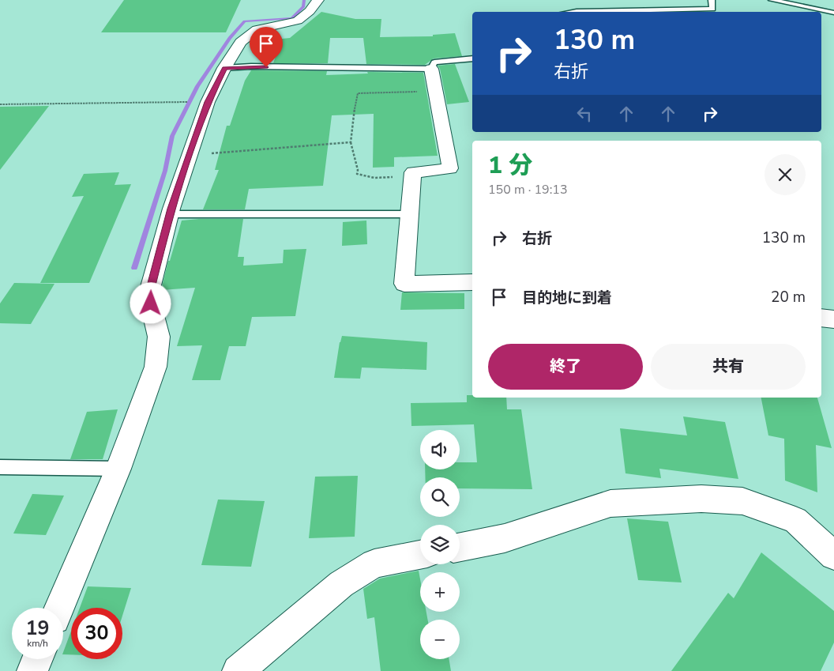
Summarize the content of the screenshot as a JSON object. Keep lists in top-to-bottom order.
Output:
{
  "page": {
    "turn": ["130 m", "右折"],
    "heading": ["1 分", "150 m · 19:13"],
    "list": [
      {
        "name": "右折",
        "value": "130 m"
      },
      {
        "name": "目的地に到着",
        "value": "20 m"
      }
    ],
    "buttons": ["終了", "共有"],
    "map_buttons": ["+", "−"],
    "speed": "19 km/h",
    "limit": "30"
  }
}
